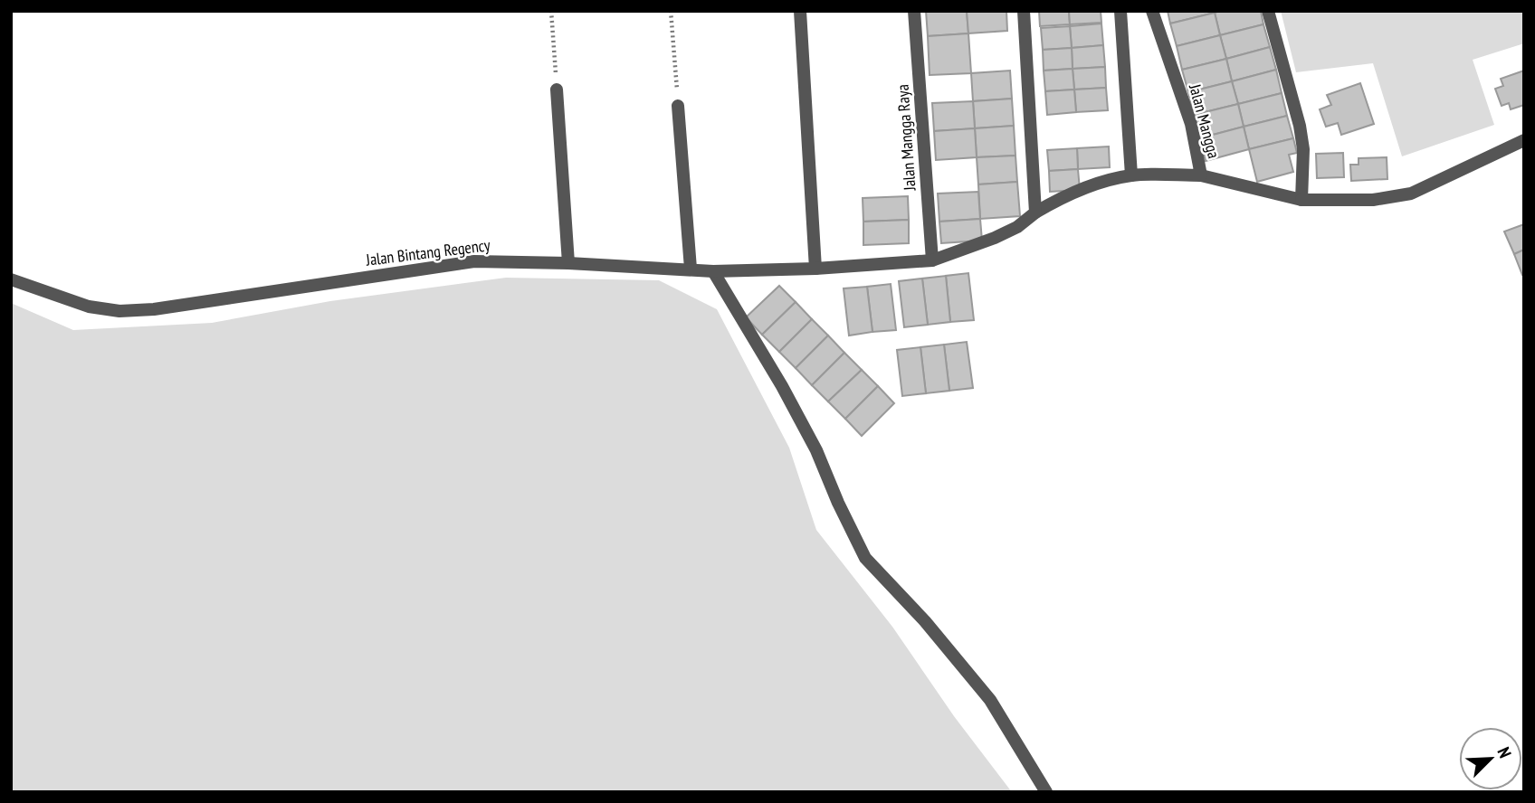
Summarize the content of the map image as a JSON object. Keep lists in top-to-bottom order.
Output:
{
  "streets": {
    "street": ["Jalan Mangga", "Jalan Mangga Raya", "Jalan Bintang Regency"]
  },
  "crossings": [
    ["Jalan Mangga", "Jalan Mangga Raya"],
    ["Jalan Mangga", "Jalan Bintang Regency"],
    ["Jalan Mangga Raya", "Jalan Bintang Regency"]
  ],
  "north": "top right"
}
